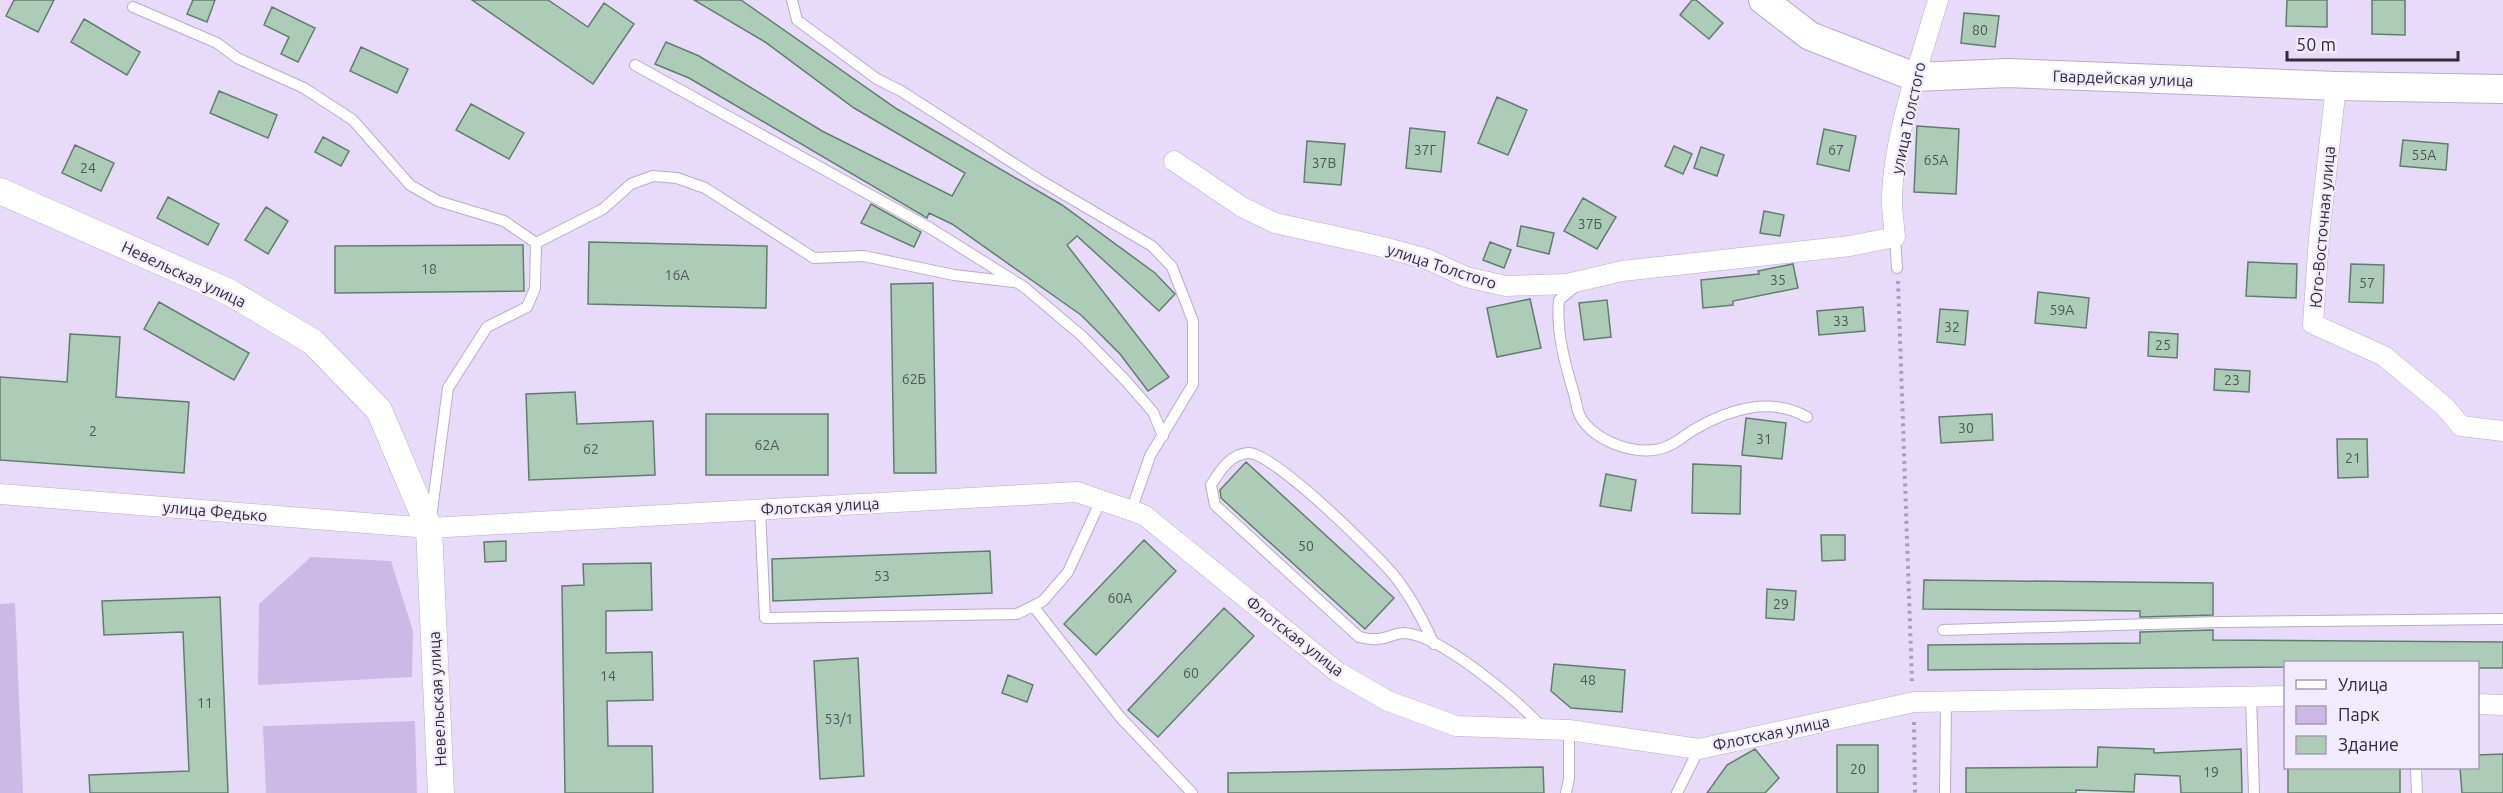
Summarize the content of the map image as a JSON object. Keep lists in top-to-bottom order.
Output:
{
  "streets": {
    "main road": ["Гвардейская улица"],
    "street": [
      "улица Толстого",
      "Юго-Восточная улица",
      "Невельская улица",
      "Флотская улица",
      "улица Федько"
    ]
  },
  "crossings": [
    ["Гвардейская улица", "улица Толстого"],
    ["Гвардейская улица", "Юго-Восточная улица"],
    ["Невельская улица", "Флотская улица"],
    ["Невельская улица", "улица Федько"],
    ["Флотская улица", "улица Федько"]
  ],
  "house_numbers": [
    "80",
    "37Г",
    "67",
    "55А",
    "65А",
    "37В",
    "24",
    "37Б",
    "18",
    "16А",
    "35",
    "57",
    "59А",
    "33",
    "32",
    "25",
    "62Б",
    "23",
    "30",
    "2",
    "31",
    "62А",
    "62",
    "21",
    "50",
    "53",
    "60А",
    "29",
    "60",
    "14",
    "48",
    "11",
    "53/1",
    "20",
    "19"
  ],
  "legend": ["Улица", "Парк", "Здание"],
  "scale_bar": "50 m"
}
